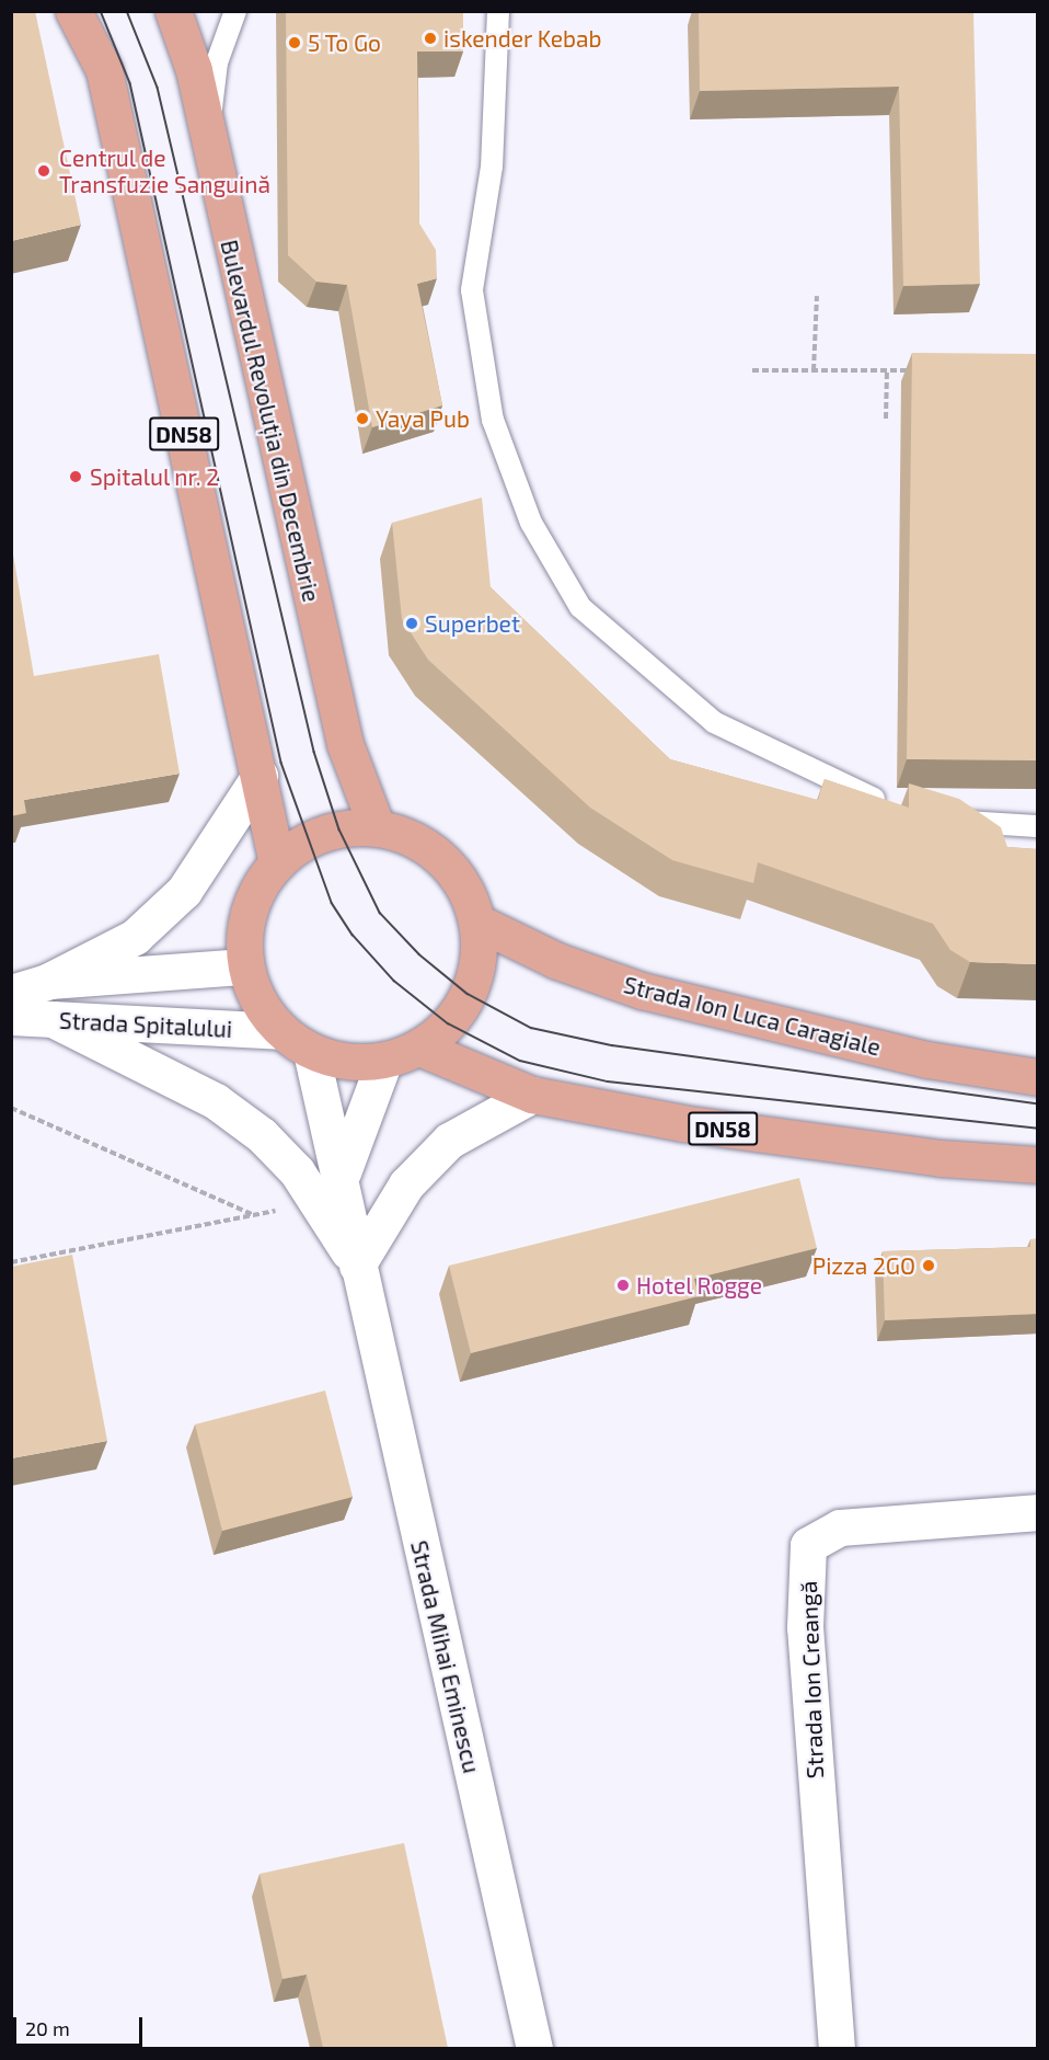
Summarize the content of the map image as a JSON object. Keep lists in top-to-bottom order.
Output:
{
  "streets": {
    "main road": ["Bulevardul Revoluția din Decembrie", "DN58", "Strada Ion Luca Caragiale"],
    "street": ["Strada Spitalului", "Strada Mihai Eminescu", "Strada Ion Creangă"]
  },
  "crossings": [
    ["Bulevardul Revoluția din Decembrie", "DN58"],
    ["Bulevardul Revoluția din Decembrie", "Strada Ion Luca Caragiale"],
    ["Bulevardul Revoluția din Decembrie", "Strada Spitalului"],
    ["Bulevardul Revoluția din Decembrie", "Strada Mihai Eminescu"],
    ["DN58", "Strada Ion Luca Caragiale"],
    ["DN58", "Strada Spitalului"],
    ["DN58", "Strada Mihai Eminescu"],
    ["Strada Ion Luca Caragiale", "Strada Spitalului"],
    ["Strada Ion Luca Caragiale", "Strada Mihai Eminescu"],
    ["Strada Spitalului", "Strada Mihai Eminescu"]
  ],
  "places": [
    "iskender Kebab",
    "5 To Go",
    "Centrul de Transfuzie Sanguină",
    "Yaya Pub",
    "Spitalul nr. 2",
    "Superbet",
    "Pizza 2GO",
    "Hotel Rogge"
  ],
  "scale_bar": "20 m"
}
